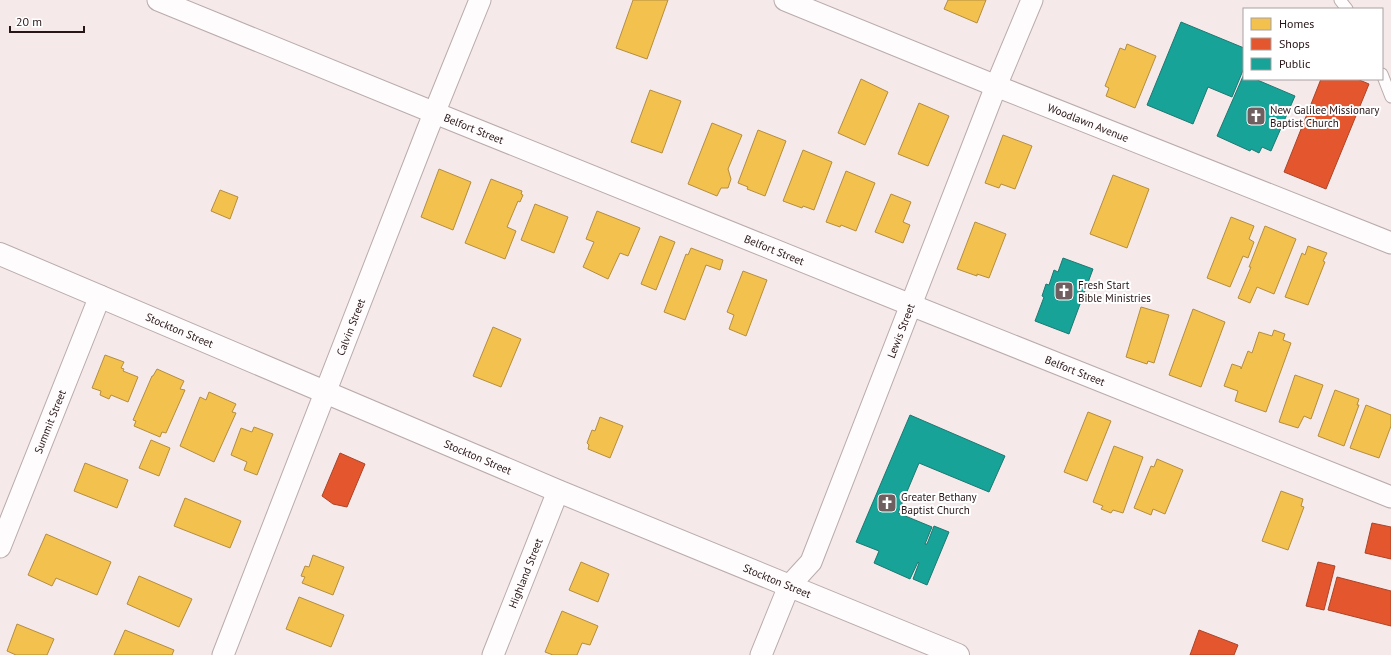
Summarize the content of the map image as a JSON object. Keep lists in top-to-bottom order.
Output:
{
  "streets": {
    "main road": ["Stockton Street"],
    "street": [
      "Woodlawn Avenue",
      "Belfort Street",
      "Calvin Street",
      "Lewis Street",
      "Summit Street",
      "Highland Street"
    ]
  },
  "crossings": [
    ["Woodlawn Avenue", "Lewis Street"],
    ["Belfort Street", "Calvin Street"],
    ["Belfort Street", "Lewis Street"],
    ["Calvin Street", "Stockton Street"],
    ["Stockton Street", "Lewis Street"],
    ["Stockton Street", "Summit Street"],
    ["Stockton Street", "Highland Street"]
  ],
  "places": {
    "church": ["New Galilee Missionary Baptist Church", "Fresh Start Bible Ministries", "Greater Bethany Baptist Church"]
  },
  "legend": ["Homes", "Shops", "Public"],
  "scale_bar": "20 m"
}
